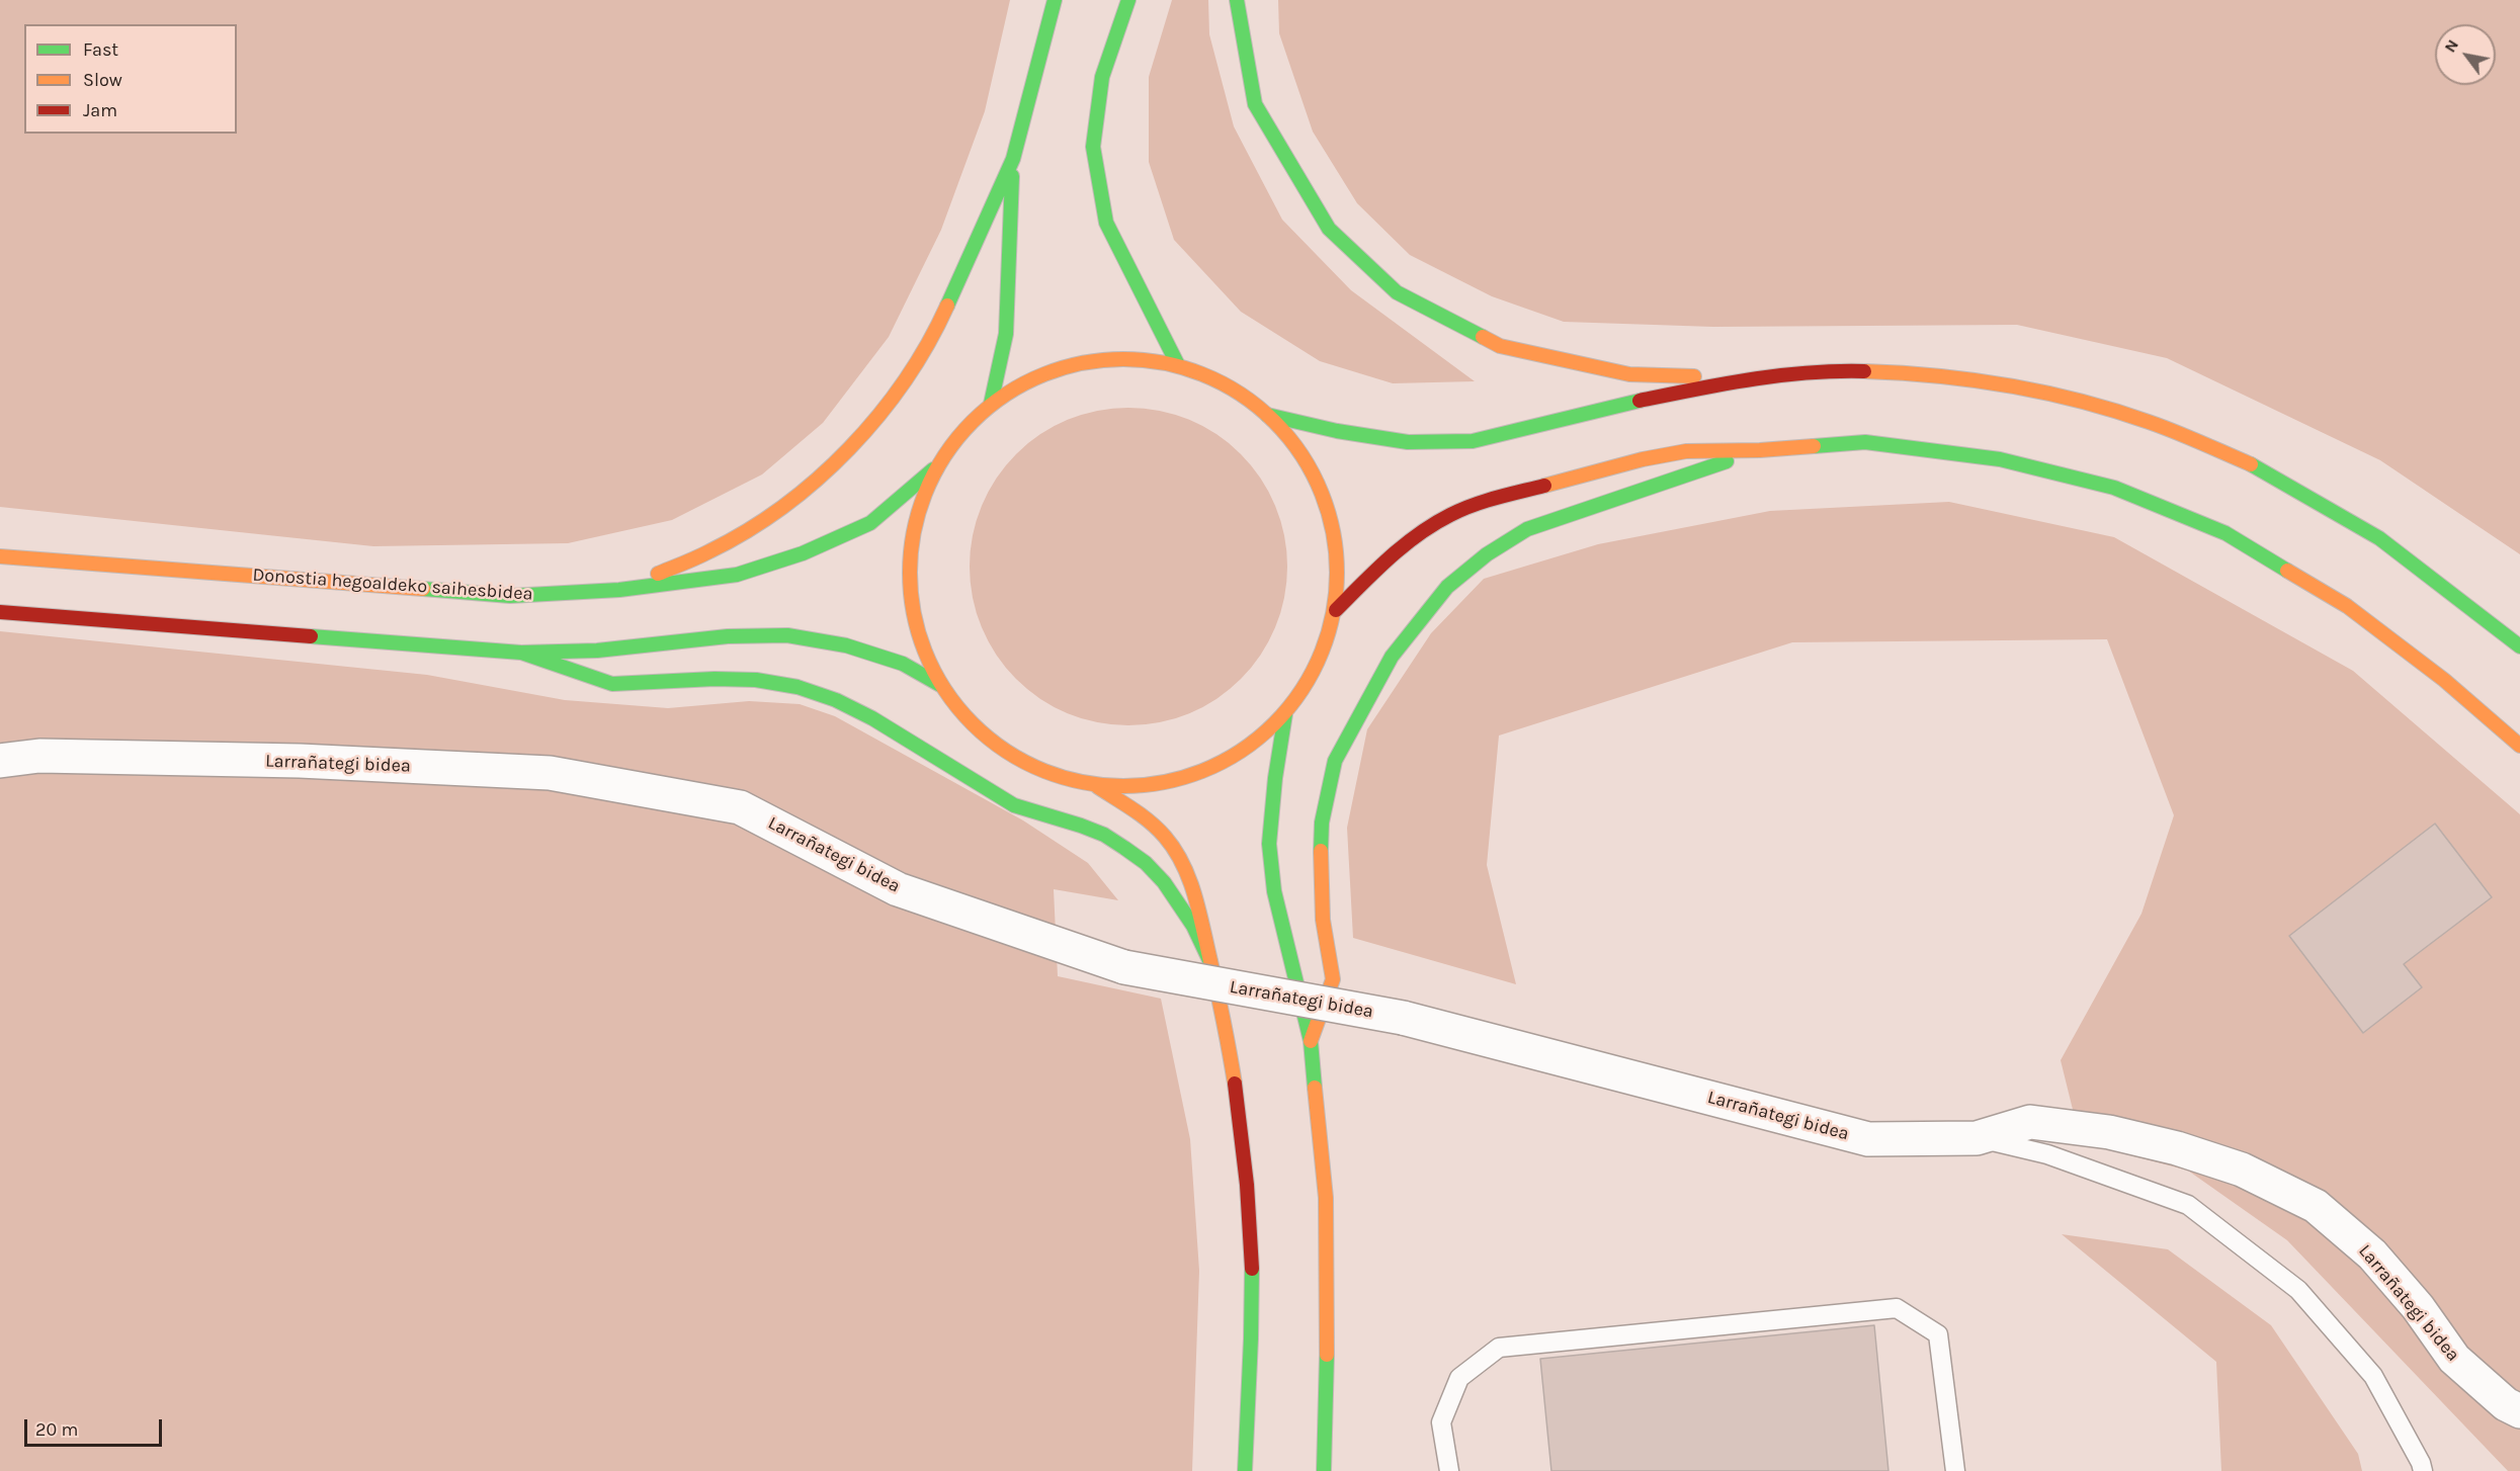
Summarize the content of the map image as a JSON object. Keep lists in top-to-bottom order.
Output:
{
  "streets": {
    "main road": ["Donostia hegoaldeko saihesbidea"],
    "street": ["Larrañategi bidea"]
  },
  "legend": ["Fast", "Slow", "Jam"],
  "scale_bar": "20 m",
  "north": "top left"
}
